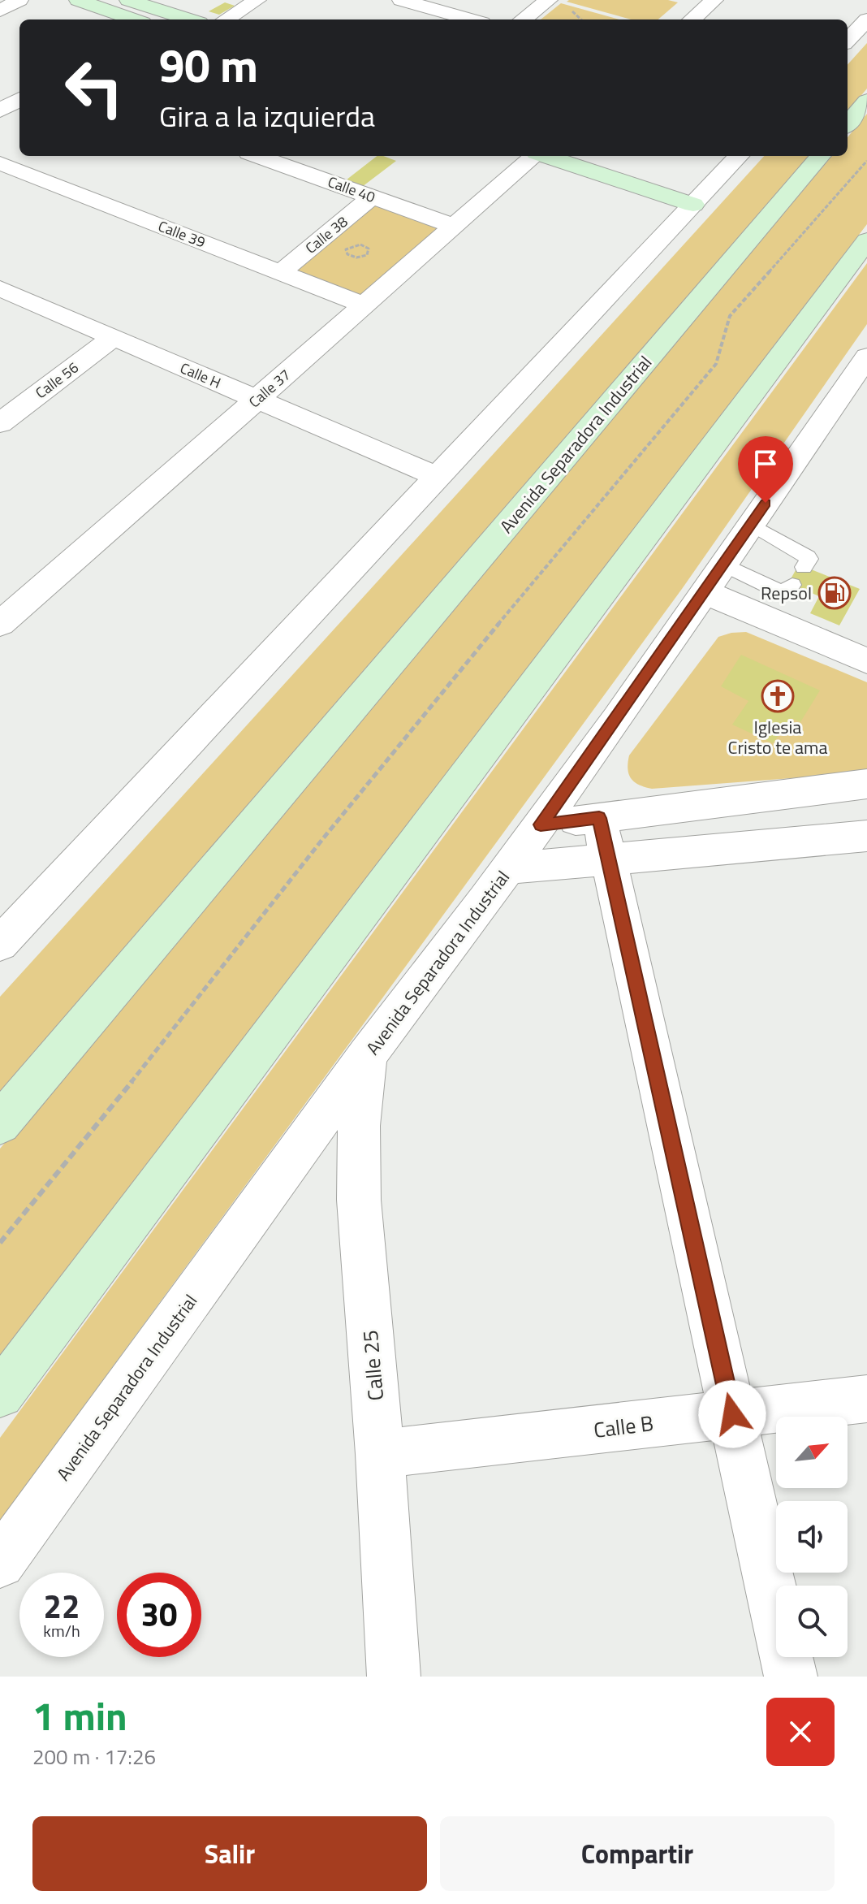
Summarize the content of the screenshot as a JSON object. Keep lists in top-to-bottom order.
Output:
{
  "streets": {
    "main road": ["Avenida Separadora Industrial"],
    "street": [
      "Calle 40",
      "Calle 39",
      "Calle 38",
      "Calle H",
      "Calle 56",
      "Calle 37",
      "Calle 25",
      "Calle B"
    ]
  },
  "crossings": [
    ["Calle 40", "Calle 38"],
    ["Calle 40", "Calle 37"],
    ["Calle 39", "Calle 38"],
    ["Calle 39", "Calle 37"],
    ["Calle H", "Calle 56"],
    ["Calle H", "Calle 37"],
    ["Avenida Separadora Industrial", "Calle 25"],
    ["Calle 25", "Calle B"]
  ],
  "places": {
    "fuel station": ["Repsol"],
    "church": ["Iglesia Cristo te ama"]
  },
  "north": "top right",
  "page": {
    "turn": ["90 m", "Gira a la izquierda"],
    "speed": "22 km/h",
    "limit": "30",
    "heading": ["1 min", "200 m · 17:26"],
    "buttons": ["Salir", "Compartir"]
  }
}
